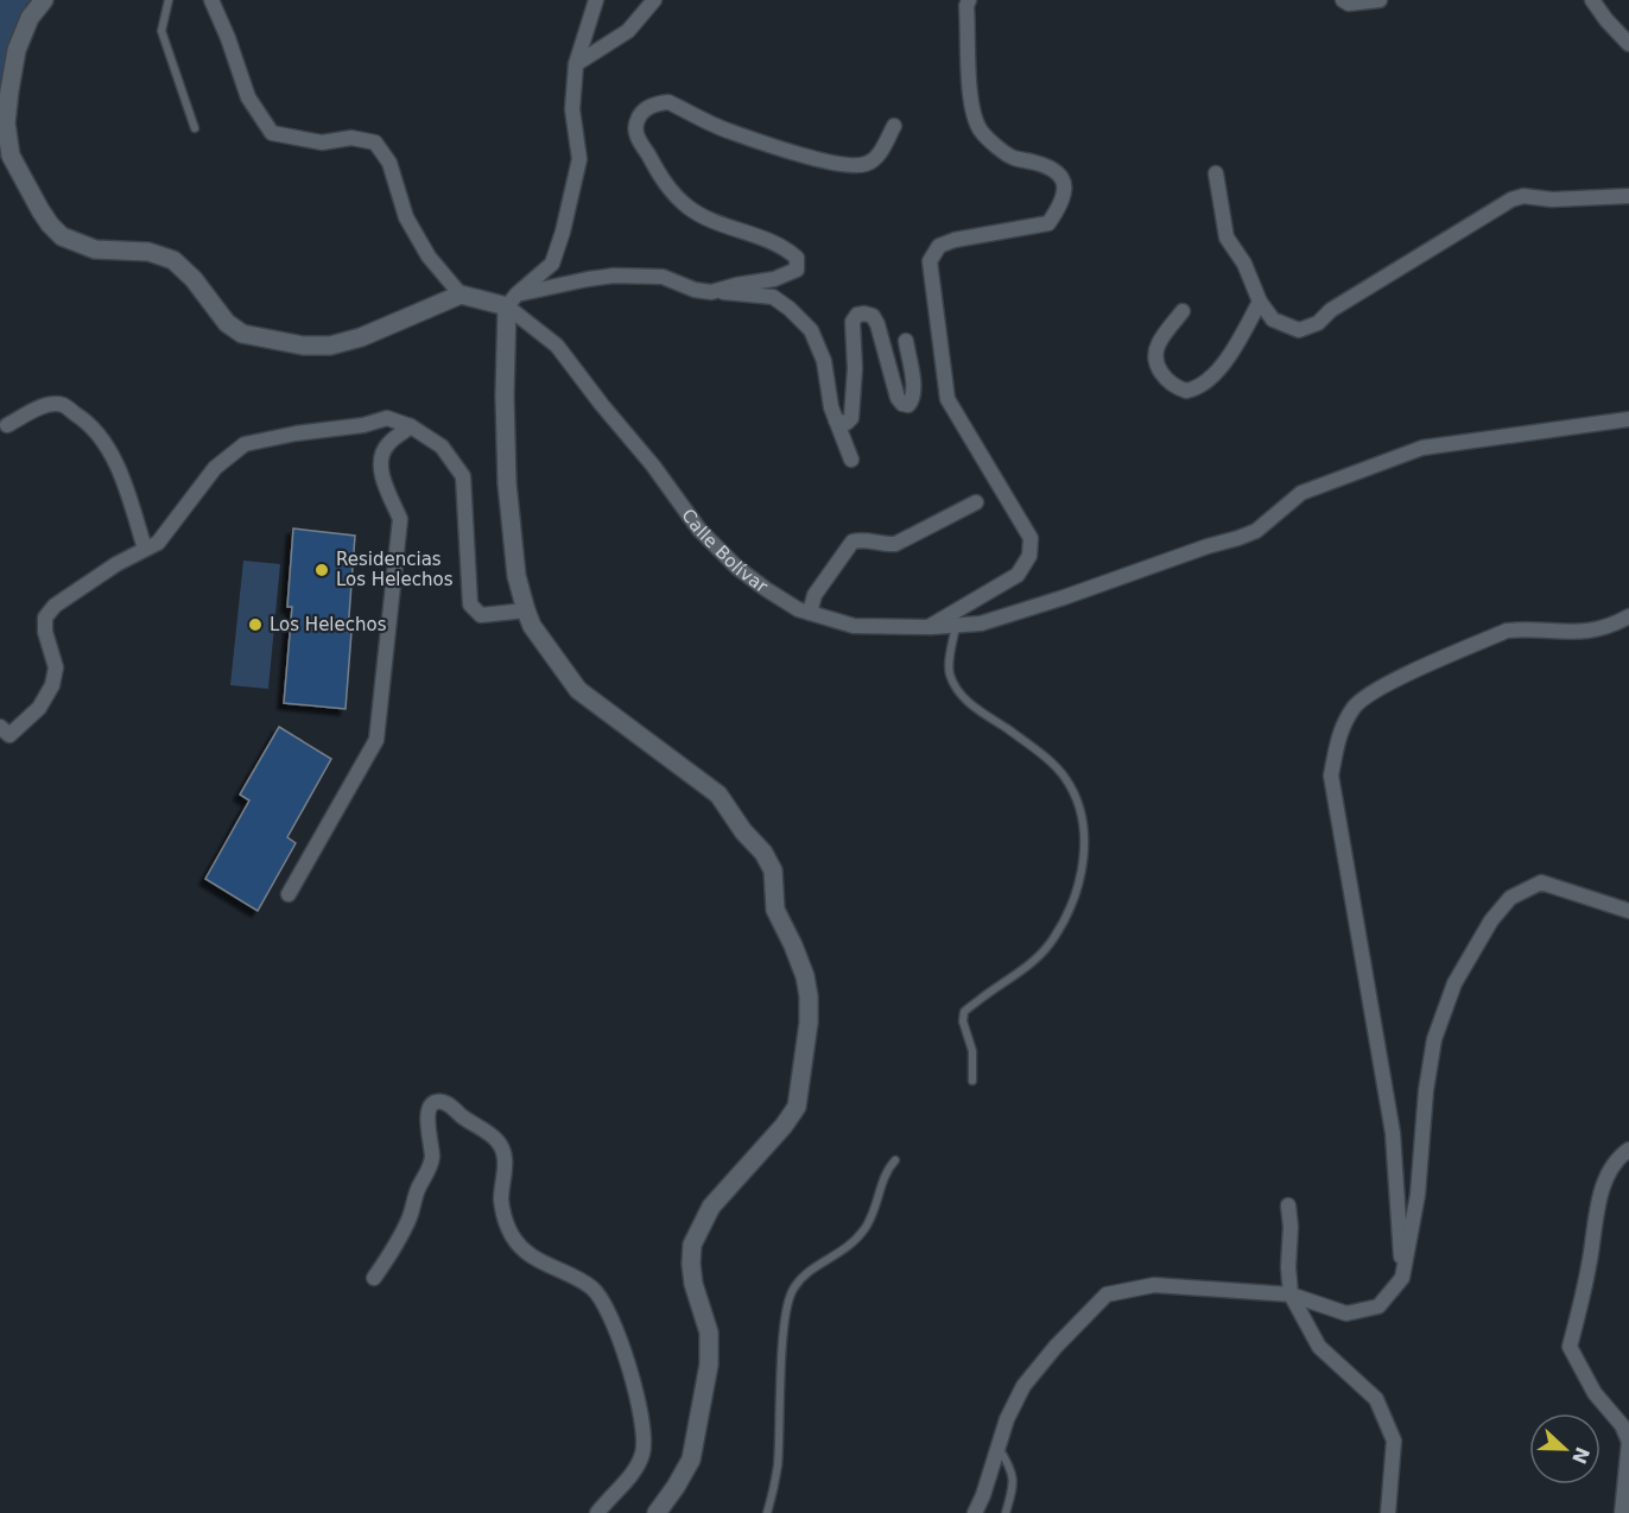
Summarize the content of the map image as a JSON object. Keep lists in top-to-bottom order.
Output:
{
  "streets": {
    "street": ["Calle Bolívar"]
  },
  "places": ["Residencias Los Helechos", "Los Helechos"],
  "north": "right"
}
